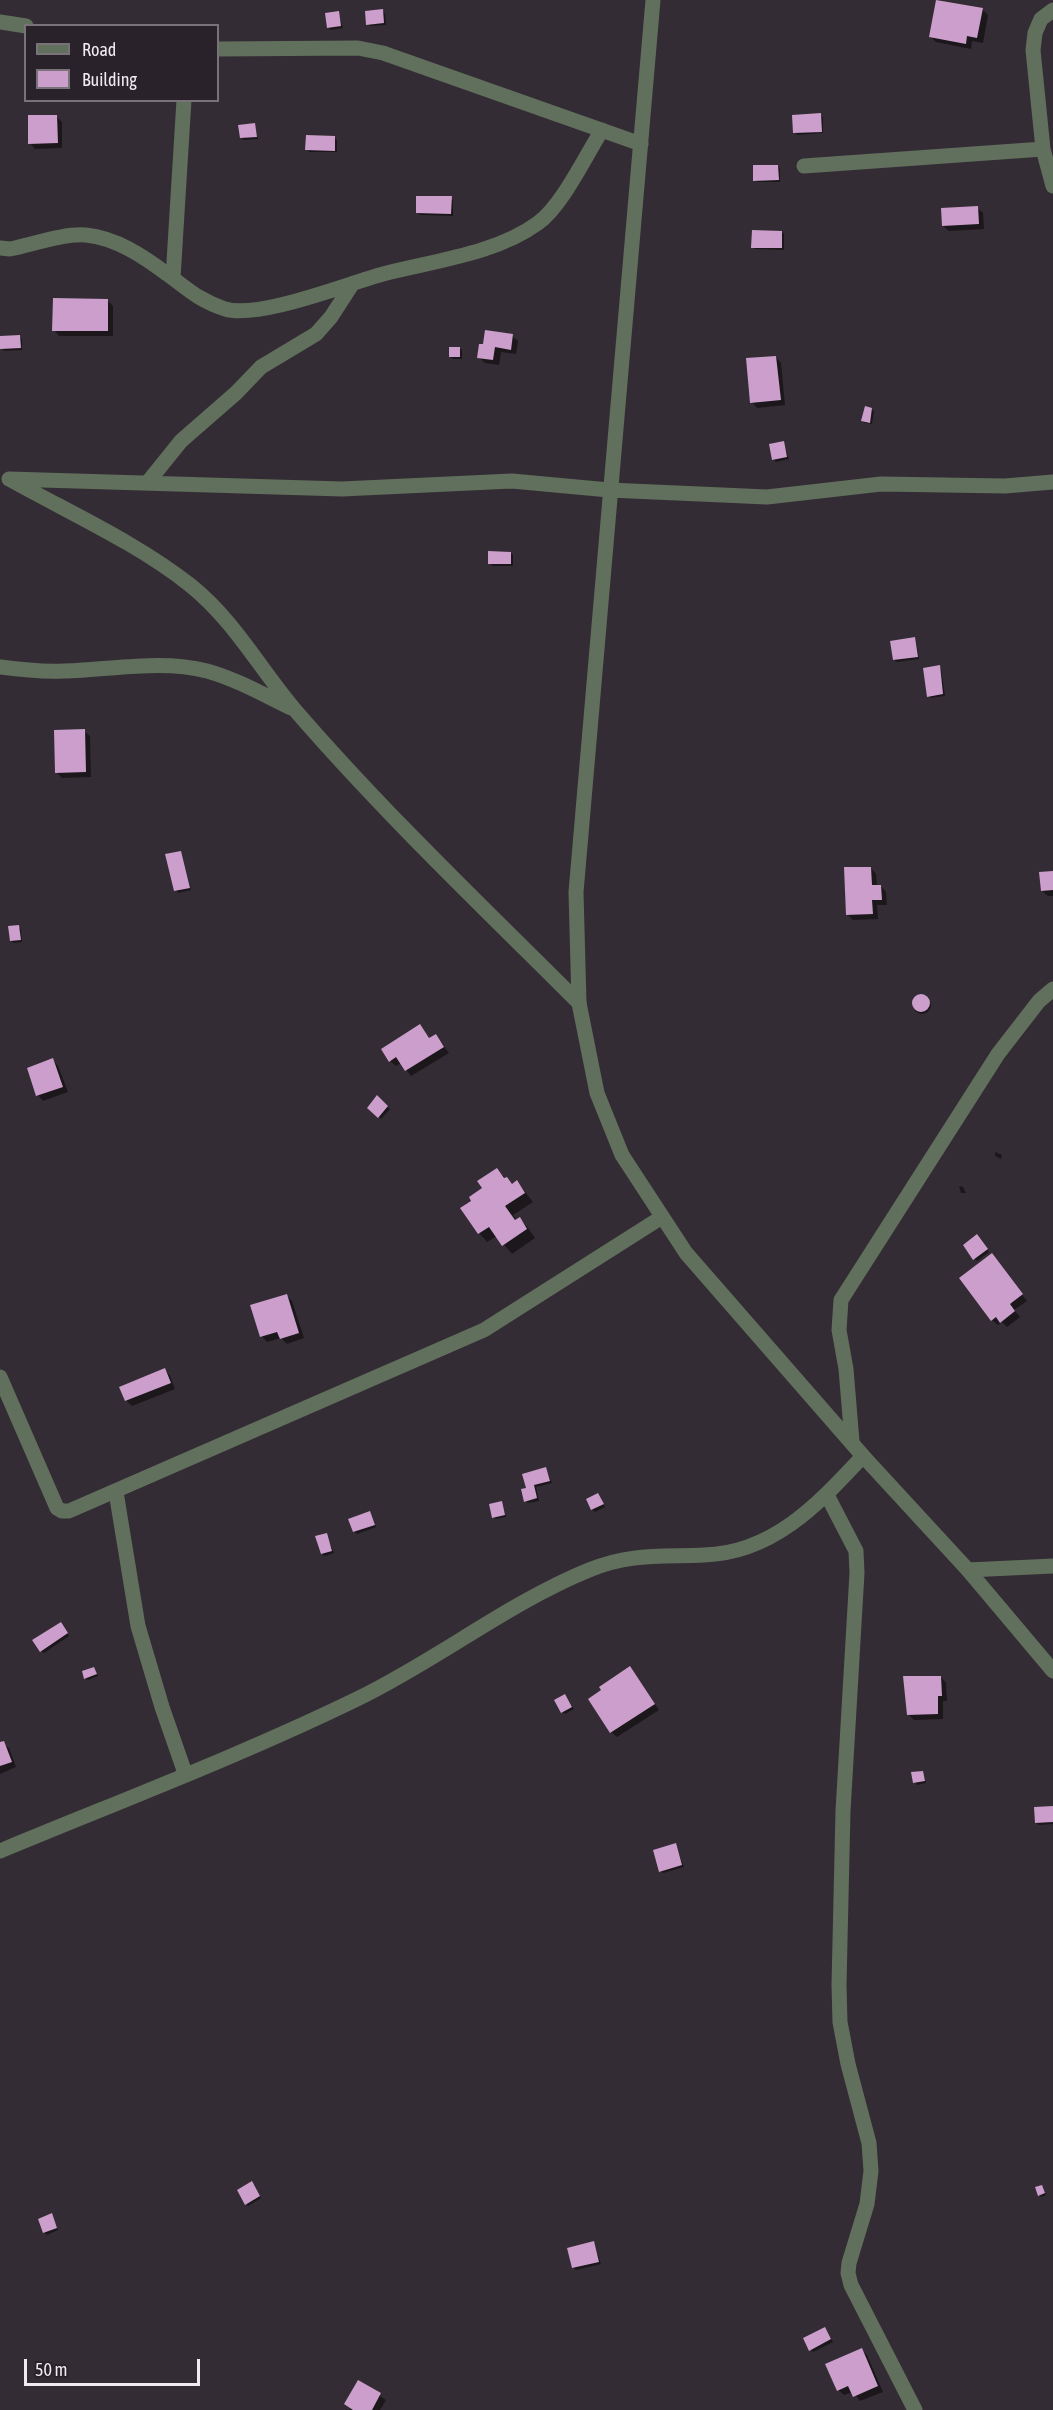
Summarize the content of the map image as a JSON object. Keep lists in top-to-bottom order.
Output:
{
  "legend": ["Road", "Building"],
  "scale_bar": "50 m"
}
